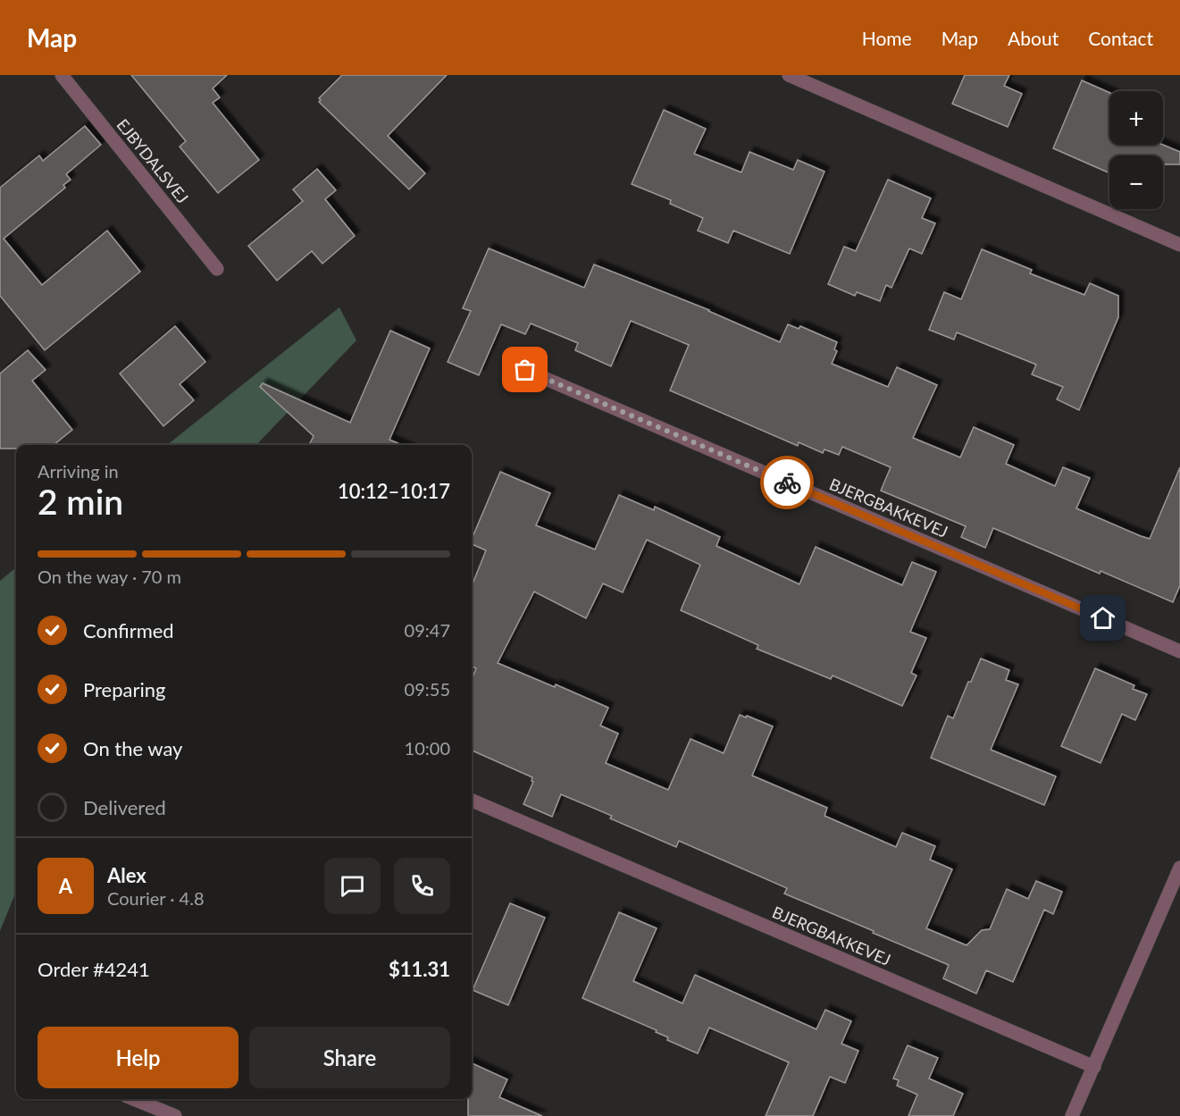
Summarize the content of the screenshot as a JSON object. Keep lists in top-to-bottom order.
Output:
{
  "streets": {
    "street": ["EJBYDALSVEJ", "BJERGBAKKEVEJ"]
  },
  "page": {
    "header": "Map",
    "nav": [
      "Home",
      "Map",
      "About",
      "Contact"
    ],
    "map_buttons": ["+", "−"],
    "heading": ["2 min", "Arriving in", "10:12–10:17"],
    "panel": [
      "Alex",
      "Courier · 4.8",
      "Order #4241",
      "$11.31"
    ],
    "bar": "On the way · 70 m",
    "list": [
      ["Confirmed", "09:47"],
      ["Preparing", "09:55"],
      ["On the way", "10:00"],
      "Delivered"
    ],
    "round": "A",
    "buttons": ["Help", "Share"]
  }
}
